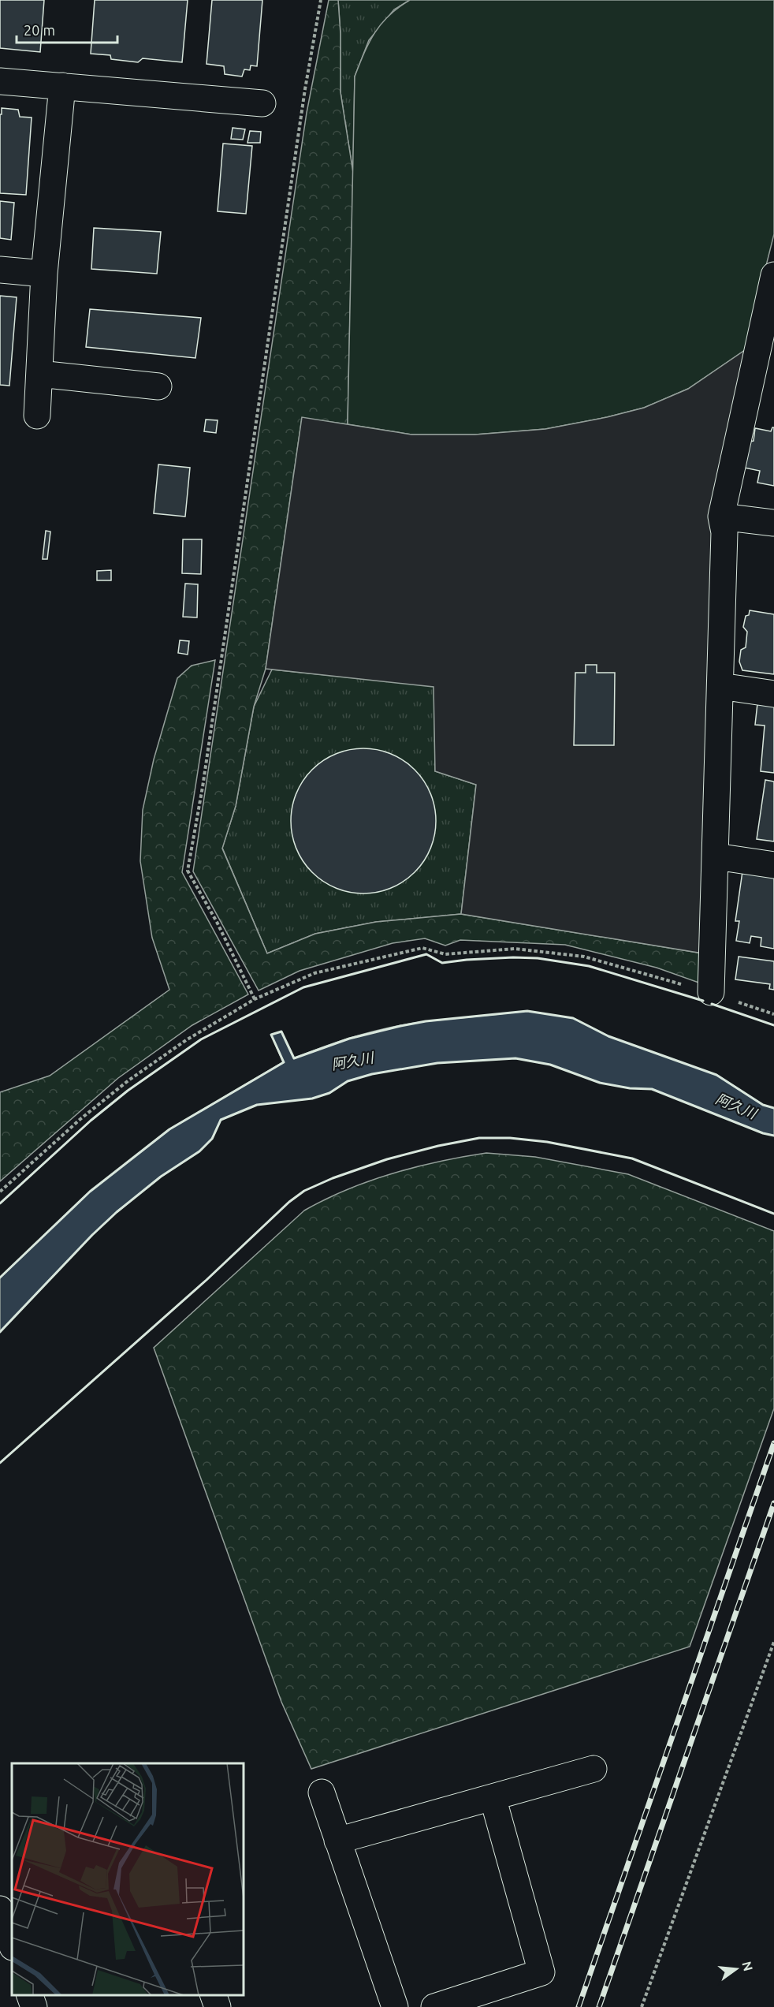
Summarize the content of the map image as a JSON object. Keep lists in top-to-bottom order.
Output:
{
  "water": ["阿久川"],
  "scale_bar": "20 m",
  "north": "right"
}
